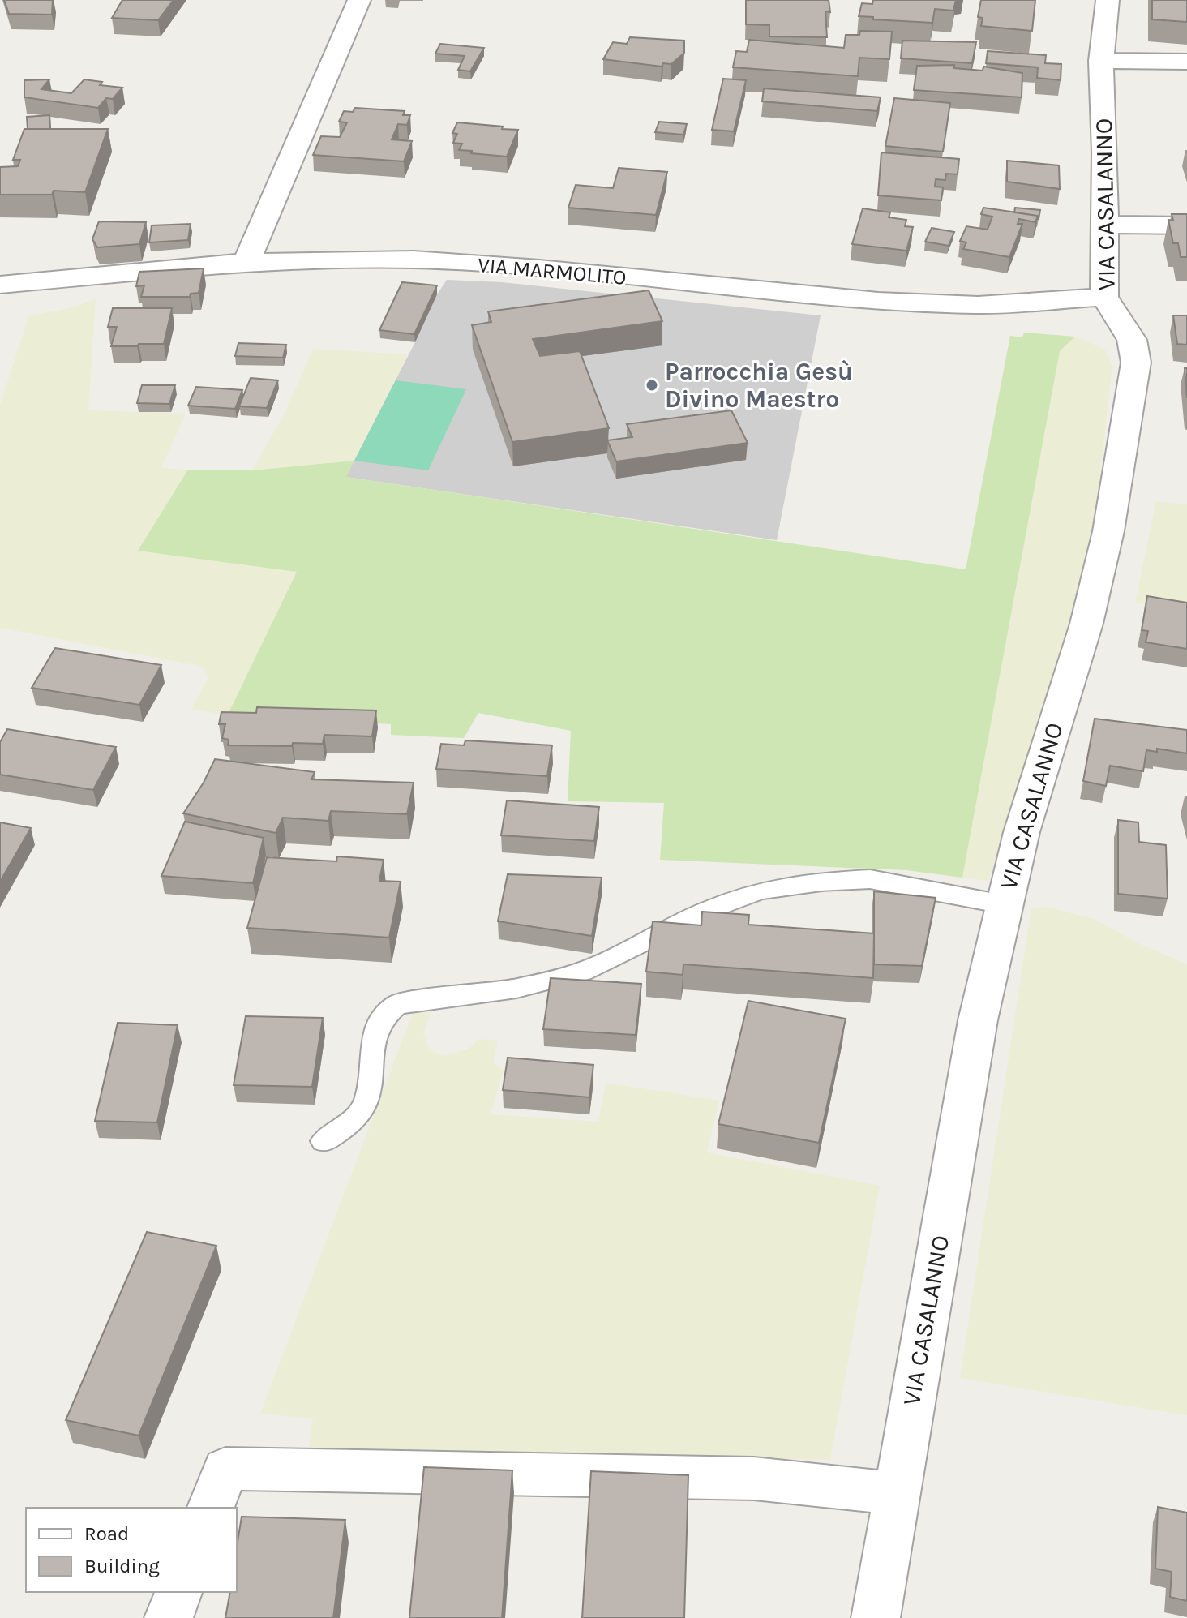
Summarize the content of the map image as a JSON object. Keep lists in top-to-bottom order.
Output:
{
  "streets": {
    "street": ["VIA CASALANNO", "VIA MARMOLITO"]
  },
  "crossings": [
    ["VIA CASALANNO", "VIA MARMOLITO"]
  ],
  "places": ["Parrocchia Gesù Divino Maestro"],
  "legend": ["Road", "Building"]
}
